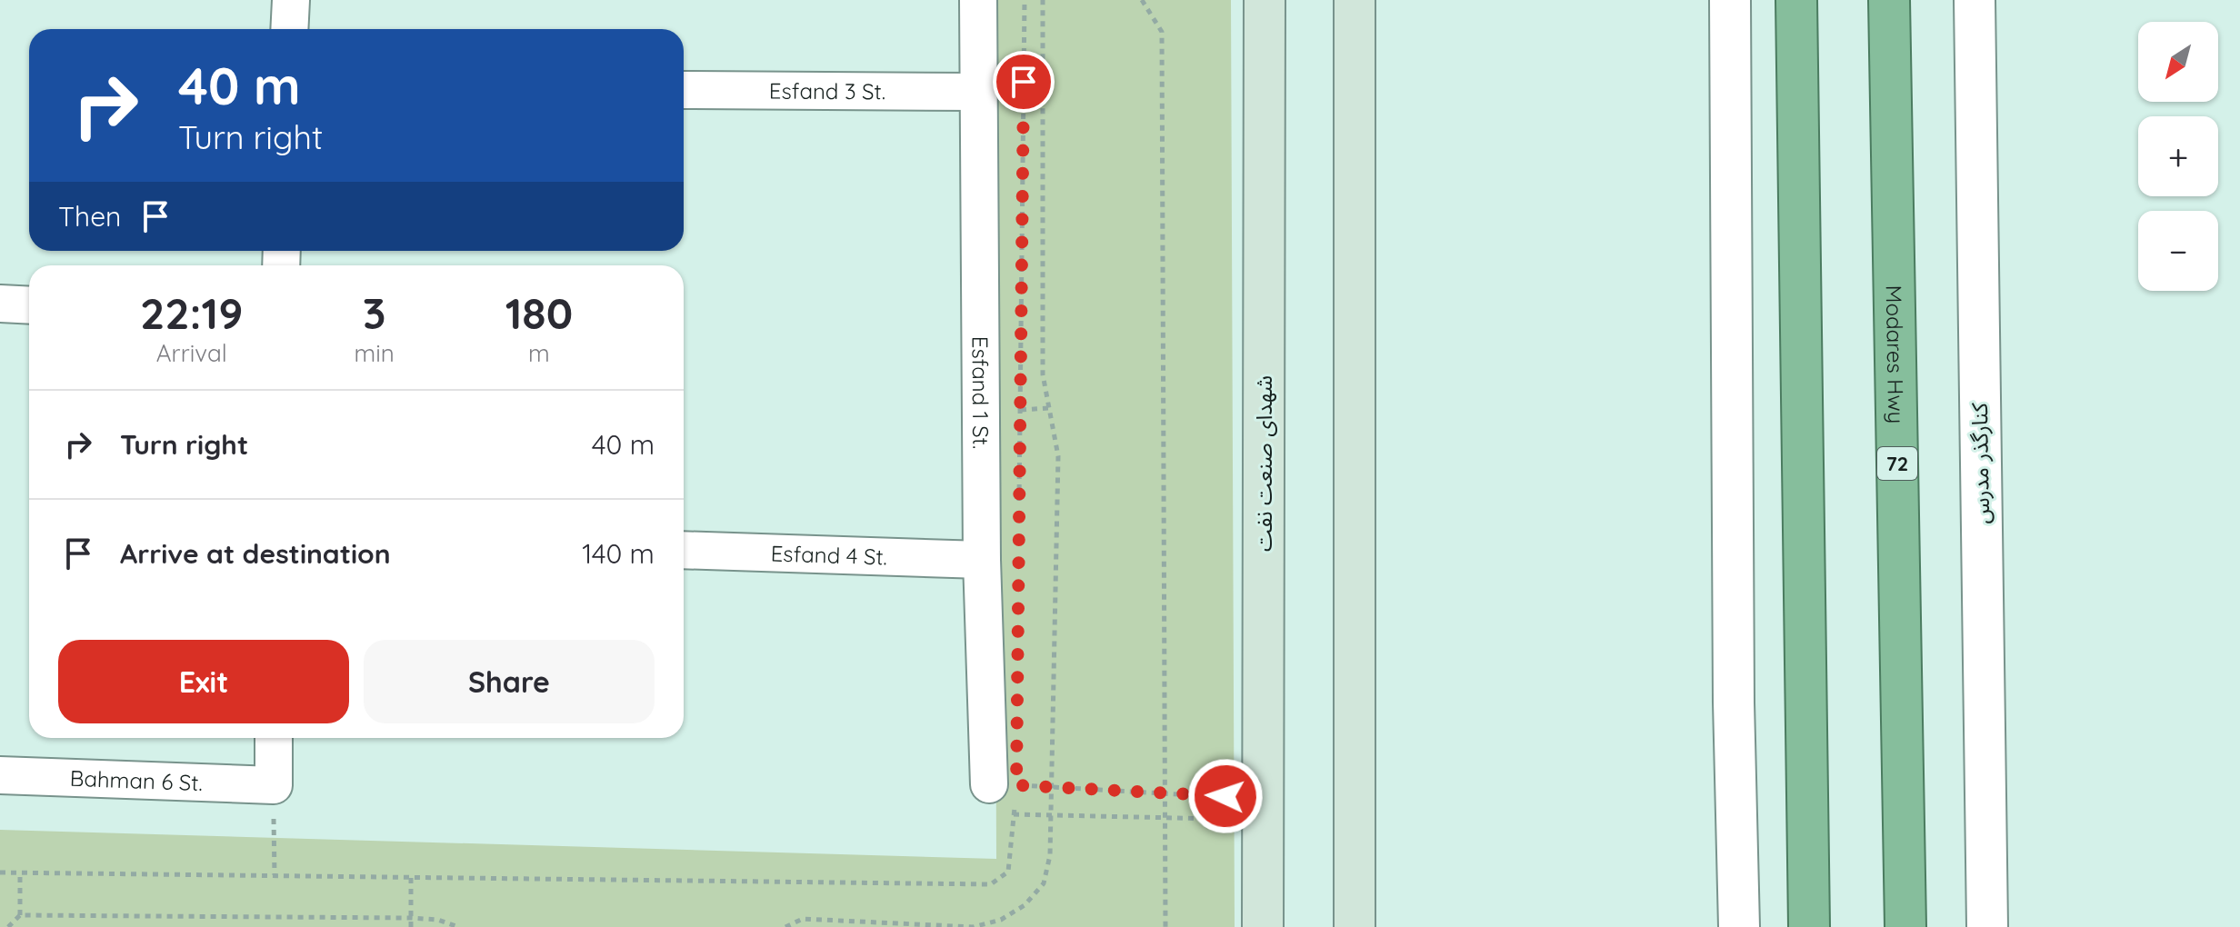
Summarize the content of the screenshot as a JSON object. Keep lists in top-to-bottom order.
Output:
{
  "streets": {
    "highway": ["Modares Hwy", "72"],
    "main road": ["شهدای صنعت نفت"],
    "street": [
      "Esfand 3 St.",
      "Esfand 1 St.",
      "کنارگذر مدرس",
      "Esfand 4 St.",
      "Bahman 6 St."
    ]
  },
  "crossings": [
    ["Esfand 3 St.", "Esfand 1 St."],
    ["Esfand 1 St.", "Esfand 4 St."]
  ],
  "north": "bottom left",
  "page": {
    "map_buttons": ["+", "−"],
    "turn": ["40 m", "Turn right"],
    "then": "Then",
    "eta": [
      "22:19",
      "Arrival",
      "3",
      "min",
      "180",
      "m"
    ],
    "list": [
      {
        "name": "Turn right",
        "value": "40 m"
      },
      {
        "name": "Arrive at destination",
        "value": "140 m"
      }
    ],
    "buttons": ["Exit", "Share"]
  }
}
